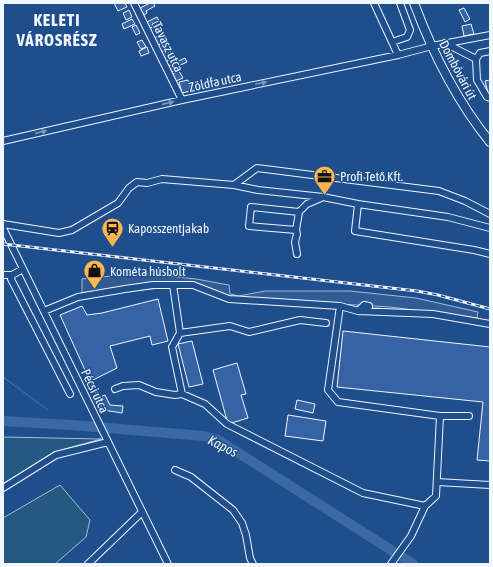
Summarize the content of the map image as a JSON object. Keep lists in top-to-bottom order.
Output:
{
  "streets": {
    "main road": ["Dombóvári út"],
    "street": ["Tavasz utca", "Zöldfa utca", "Pécsi utca"]
  },
  "crossings": [
    ["Tavasz utca", "Zöldfa utca"],
    ["Dombóvári út", "Zöldfa utca"]
  ],
  "one_way": ["Zöldfa utca"],
  "districts": ["KELETI VÁROSRÉSZ"],
  "water": ["Kapos"],
  "places": {
    "office": ["Profi Tető Kft."],
    "station": ["Kaposszentjakab"],
    "shop": ["Kométa húsbolt"]
  }
}
